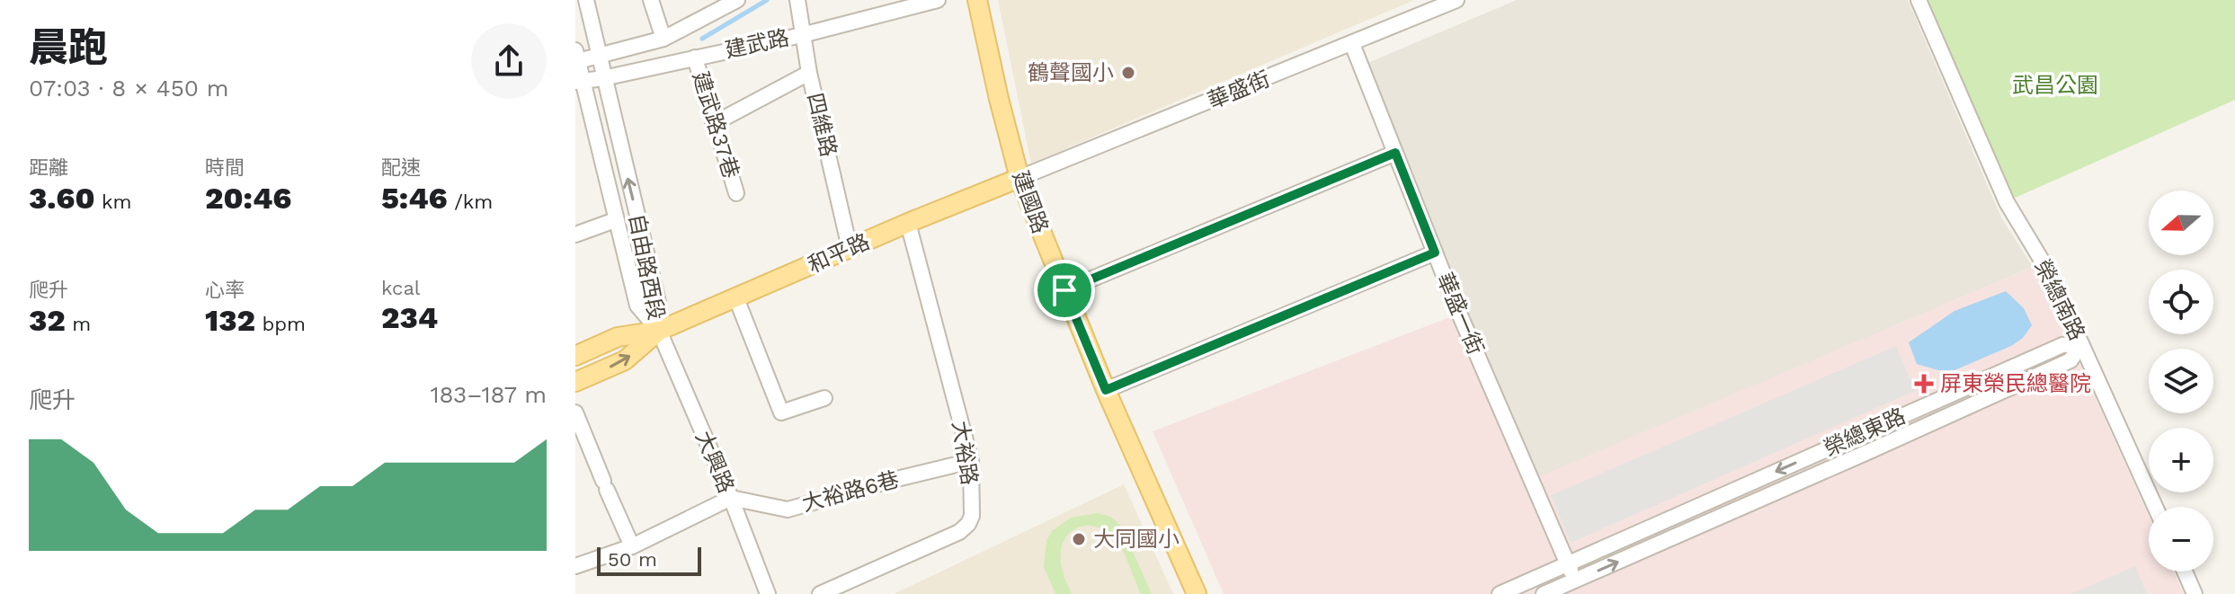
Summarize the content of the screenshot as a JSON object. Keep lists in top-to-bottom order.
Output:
{
  "streets": {
    "main road": ["建國路", "和平路"],
    "street": [
      "建武路",
      "華盛街",
      "建武路37巷",
      "四維路",
      "自由路西段",
      "榮總南路",
      "華盛一街",
      "榮總東路",
      "大裕路",
      "大興路",
      "大裕路6巷"
    ]
  },
  "crossings": [
    ["建武路", "建武路37巷"],
    ["建武路", "四維路"],
    ["建武路", "自由路西段"],
    ["華盛街", "建國路"],
    ["華盛街", "和平路"],
    ["華盛街", "華盛一街"],
    ["四維路", "和平路"],
    ["建國路", "和平路"],
    ["和平路", "自由路西段"],
    ["和平路", "大裕路"],
    ["和平路", "大興路"],
    ["自由路西段", "大興路"],
    ["榮總南路", "榮總東路"],
    ["華盛一街", "榮總東路"],
    ["大裕路", "大裕路6巷"],
    ["大興路", "大裕路6巷"]
  ],
  "parks": ["武昌公園"],
  "places": {
    "other": ["鶴聲國小", "大同國小"],
    "health": ["屏東榮民總醫院"]
  },
  "scale_bar": "50 m",
  "north": "left",
  "page": {
    "heading": ["晨跑", "07:03 · 8 × 450 m"],
    "stats": [
      ["距離", "3.60 km"],
      ["時間", "20:46"],
      ["配速", "5:46 /km"],
      ["爬升", "32 m"],
      ["心率", "132 bpm"],
      ["kcal", "234"]
    ],
    "map_buttons": ["+", "−"],
    "chart": ["爬升", "183–187 m"],
    "scale": "50 m"
  }
}
